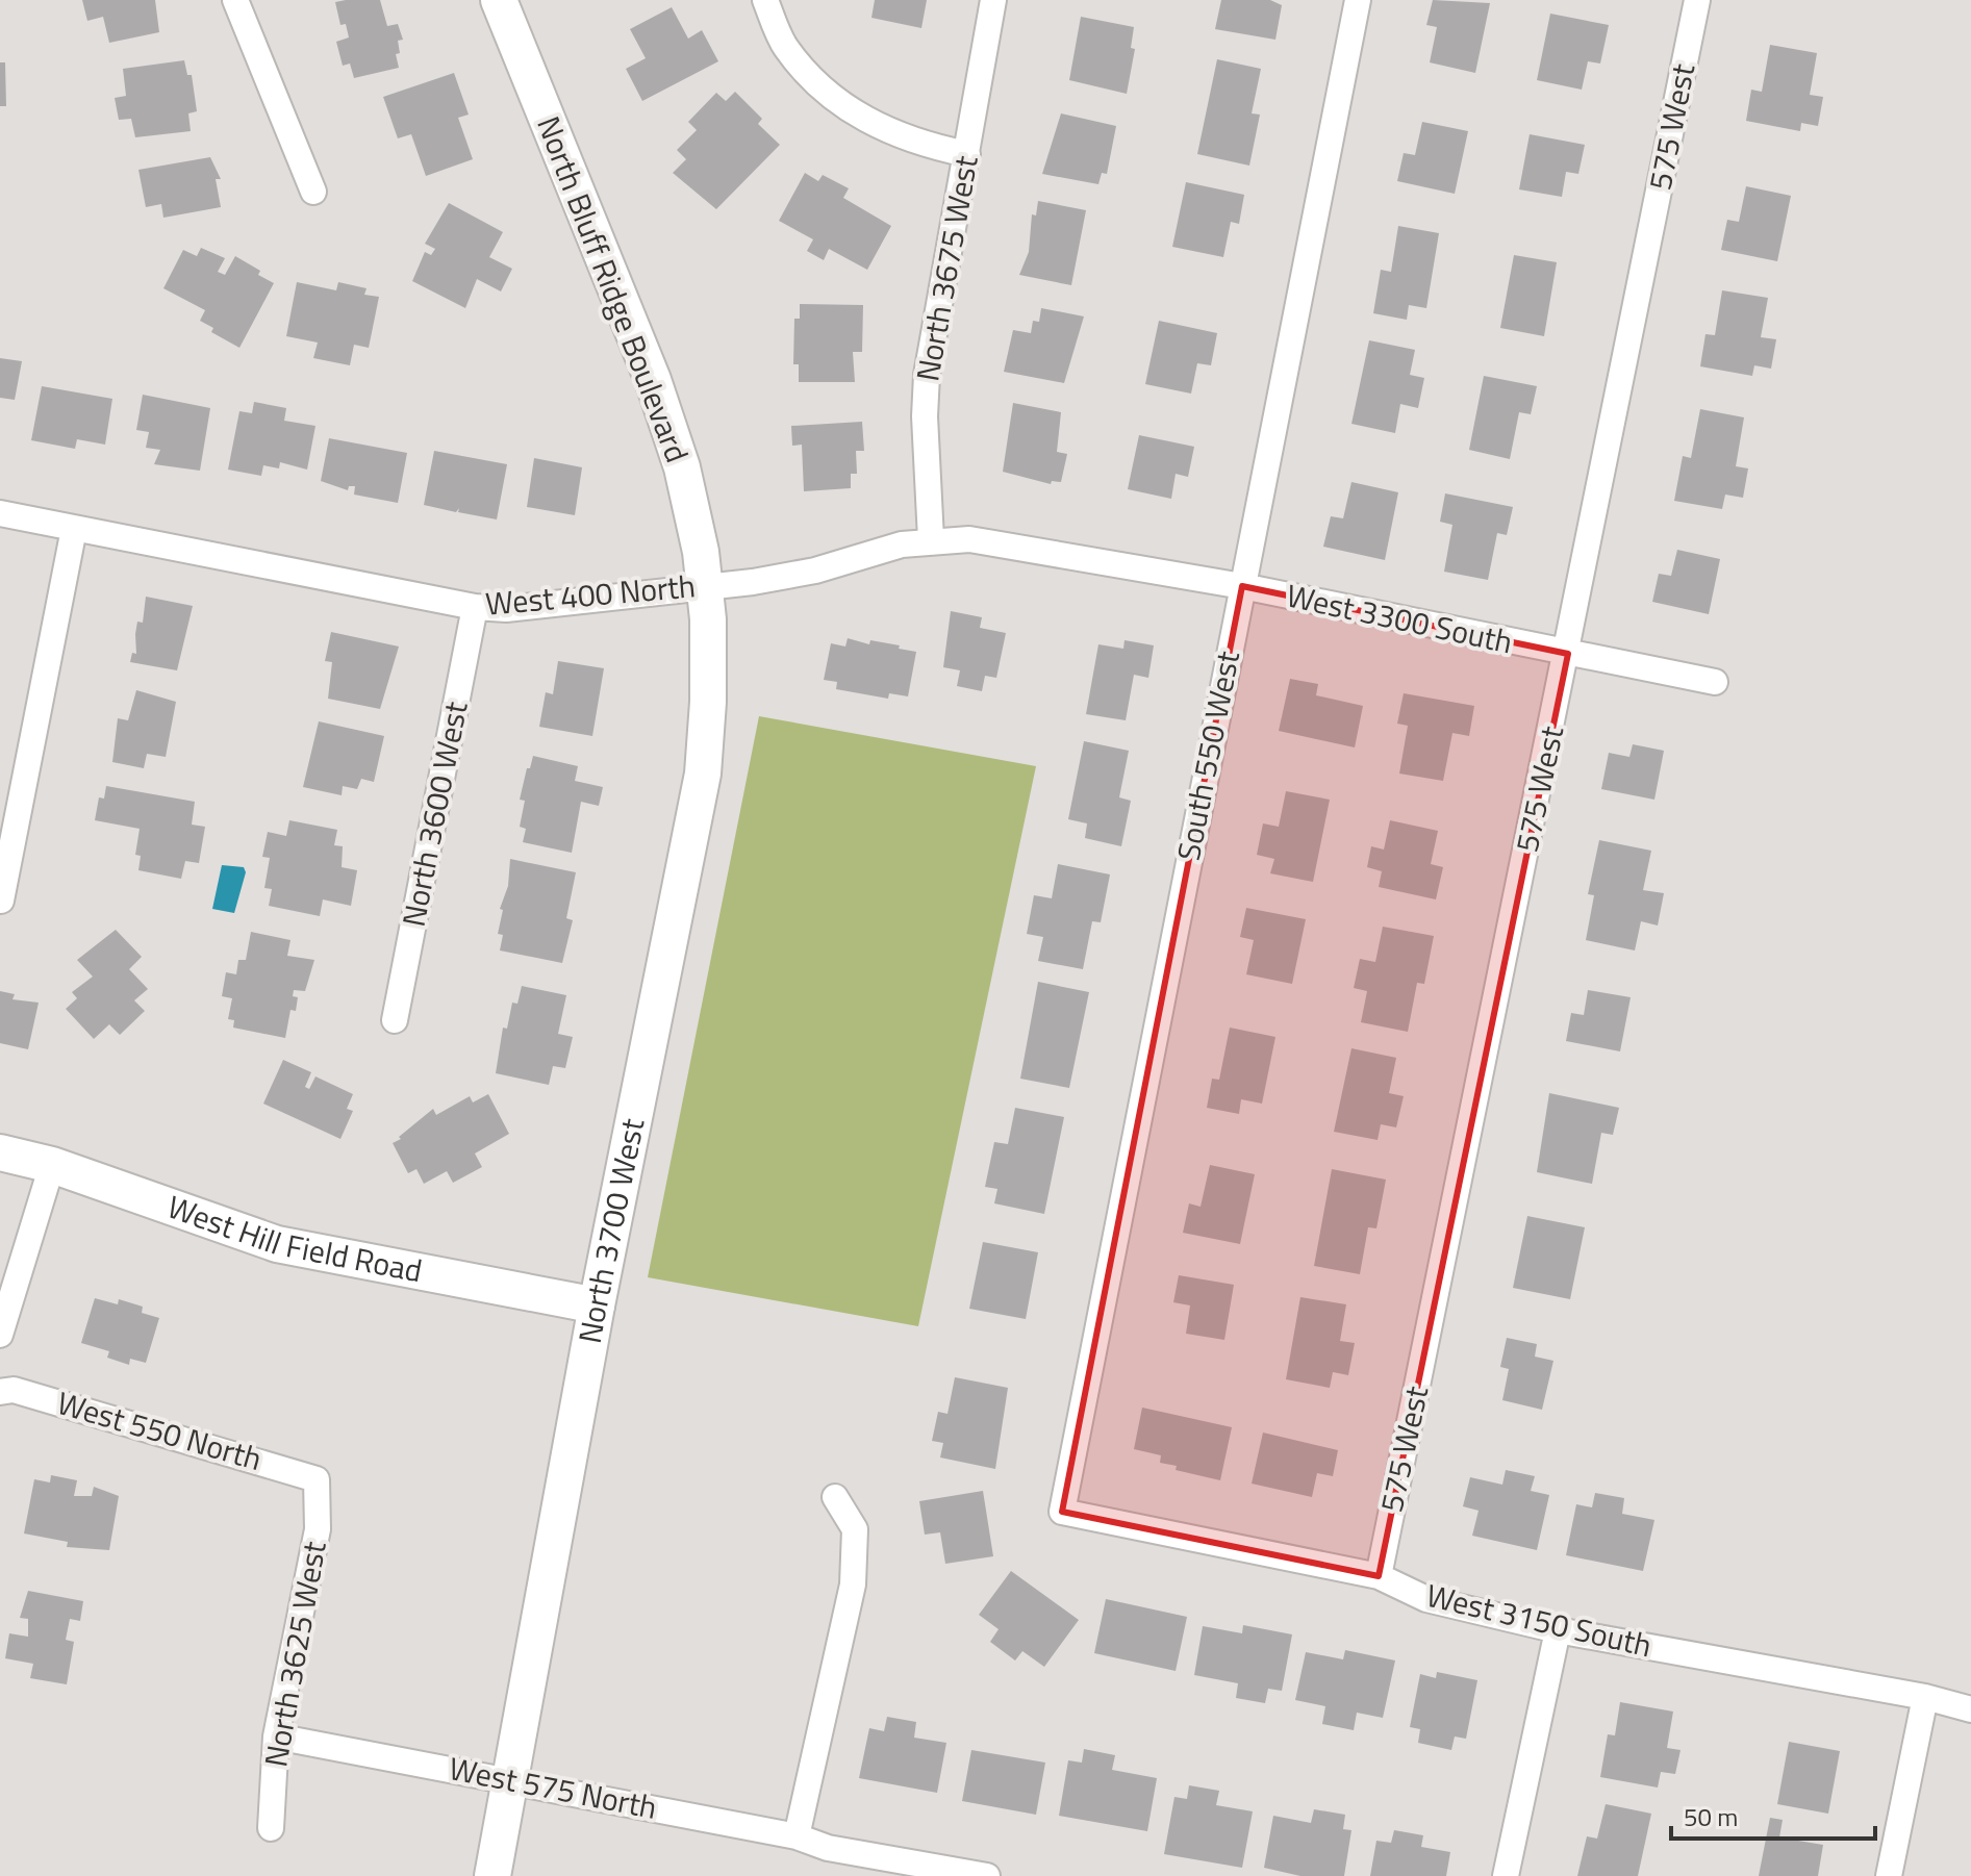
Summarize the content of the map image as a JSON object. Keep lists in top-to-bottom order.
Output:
{
  "streets": {
    "street": [
      "575 West",
      "North 3675 West",
      "North Bluff Ridge Boulevard",
      "West 400 North",
      "West 3300 South",
      "South 550 West",
      "North 3600 West",
      "North 3700 West",
      "West Hill Field Road",
      "West 550 North",
      "West 3150 South",
      "North 3625 West",
      "West 575 North"
    ]
  },
  "crossings": [
    ["575 West", "West 3300 South"],
    ["575 West", "West 3150 South"],
    ["North 3675 West", "West 400 North"],
    ["North Bluff Ridge Boulevard", "West 400 North"],
    ["North Bluff Ridge Boulevard", "North 3700 West"],
    ["West 400 North", "West 3300 South"],
    ["West 400 North", "North 3600 West"],
    ["West 400 North", "North 3700 West"],
    ["West 3300 South", "South 550 West"],
    ["South 550 West", "West 3150 South"],
    ["North 3700 West", "West Hill Field Road"],
    ["North 3700 West", "West 575 North"],
    ["West 550 North", "North 3625 West"],
    ["North 3625 West", "West 575 North"]
  ],
  "scale_bar": "50 m"
}
